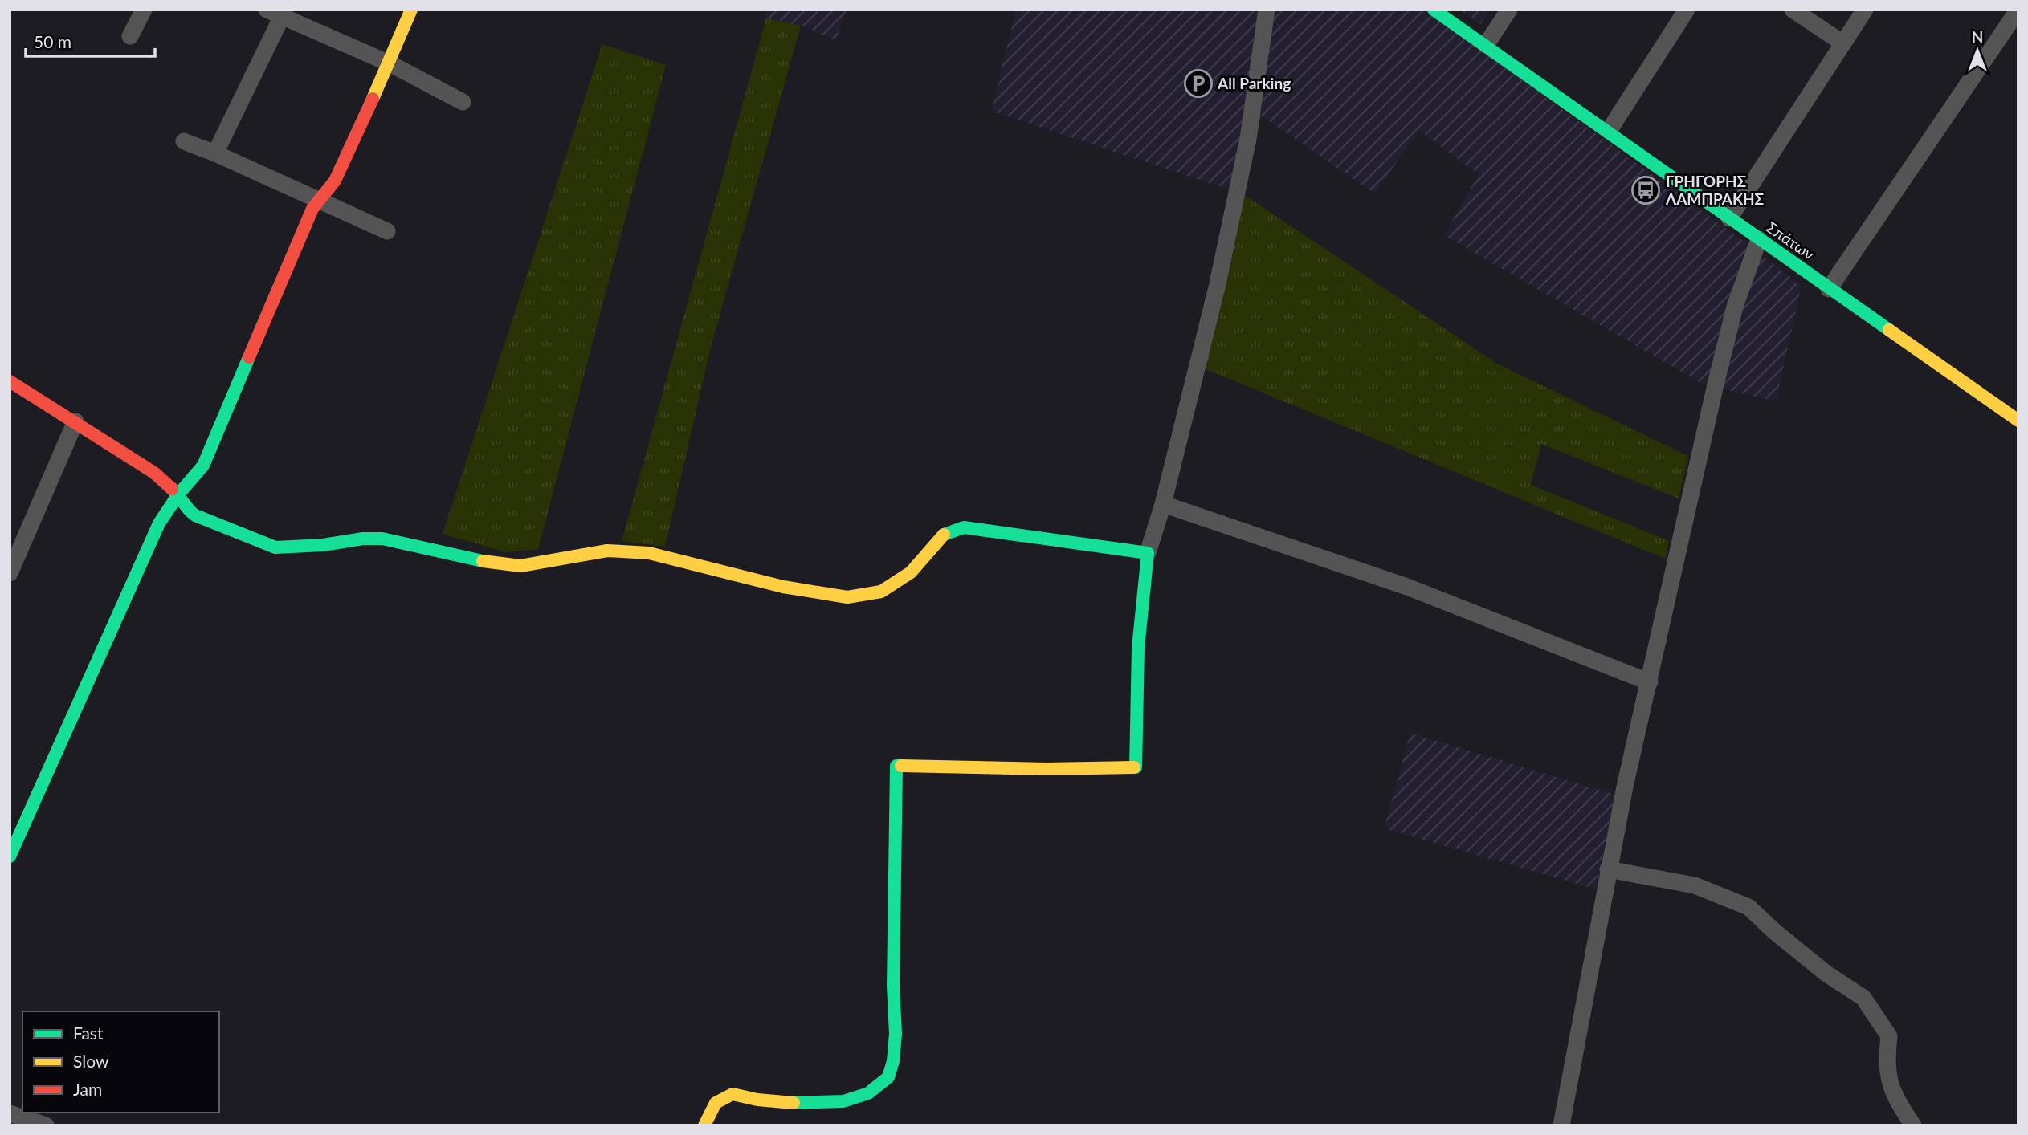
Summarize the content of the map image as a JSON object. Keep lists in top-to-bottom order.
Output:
{
  "streets": {
    "street": ["Σπάτων"]
  },
  "places": {
    "parking": ["All Parking"],
    "bus stop": ["ΓΡΗΓΟΡΗΣ ΛΑΜΠΡΑΚΗΣ"]
  },
  "legend": ["Fast", "Slow", "Jam"],
  "scale_bar": "50 m",
  "north": "top"
}
